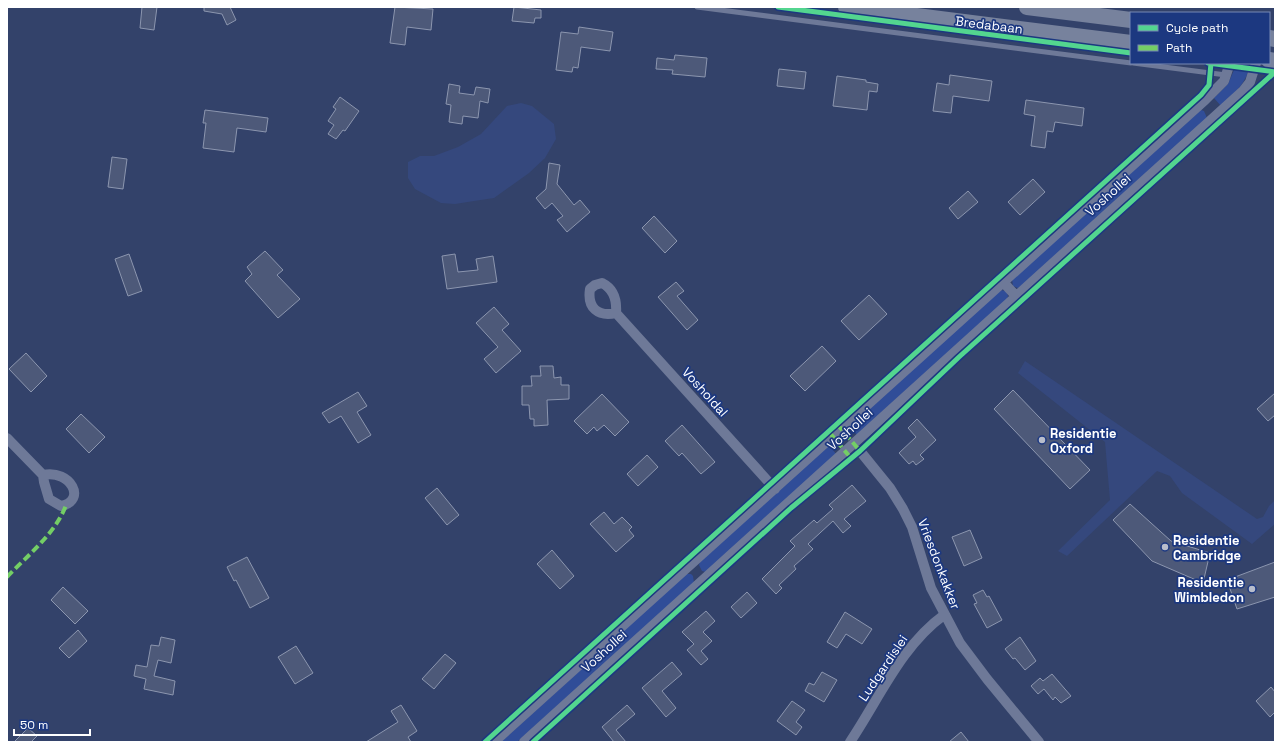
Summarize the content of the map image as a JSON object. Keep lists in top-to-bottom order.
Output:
{
  "streets": {
    "main road": ["Bredabaan"],
    "street": [
      "Voshollei",
      "Vosholdal",
      "Vriesdonkakker",
      "Ludgardislei"
    ]
  },
  "crossings": [
    ["Voshollei", "Vosholdal"],
    ["Vriesdonkakker", "Ludgardislei"]
  ],
  "places": ["Residentie Oxford", "Residentie Cambridge", "Residentie Wimbledon"],
  "legend": ["Cycle path", "Path"],
  "scale_bar": "50 m"
}
